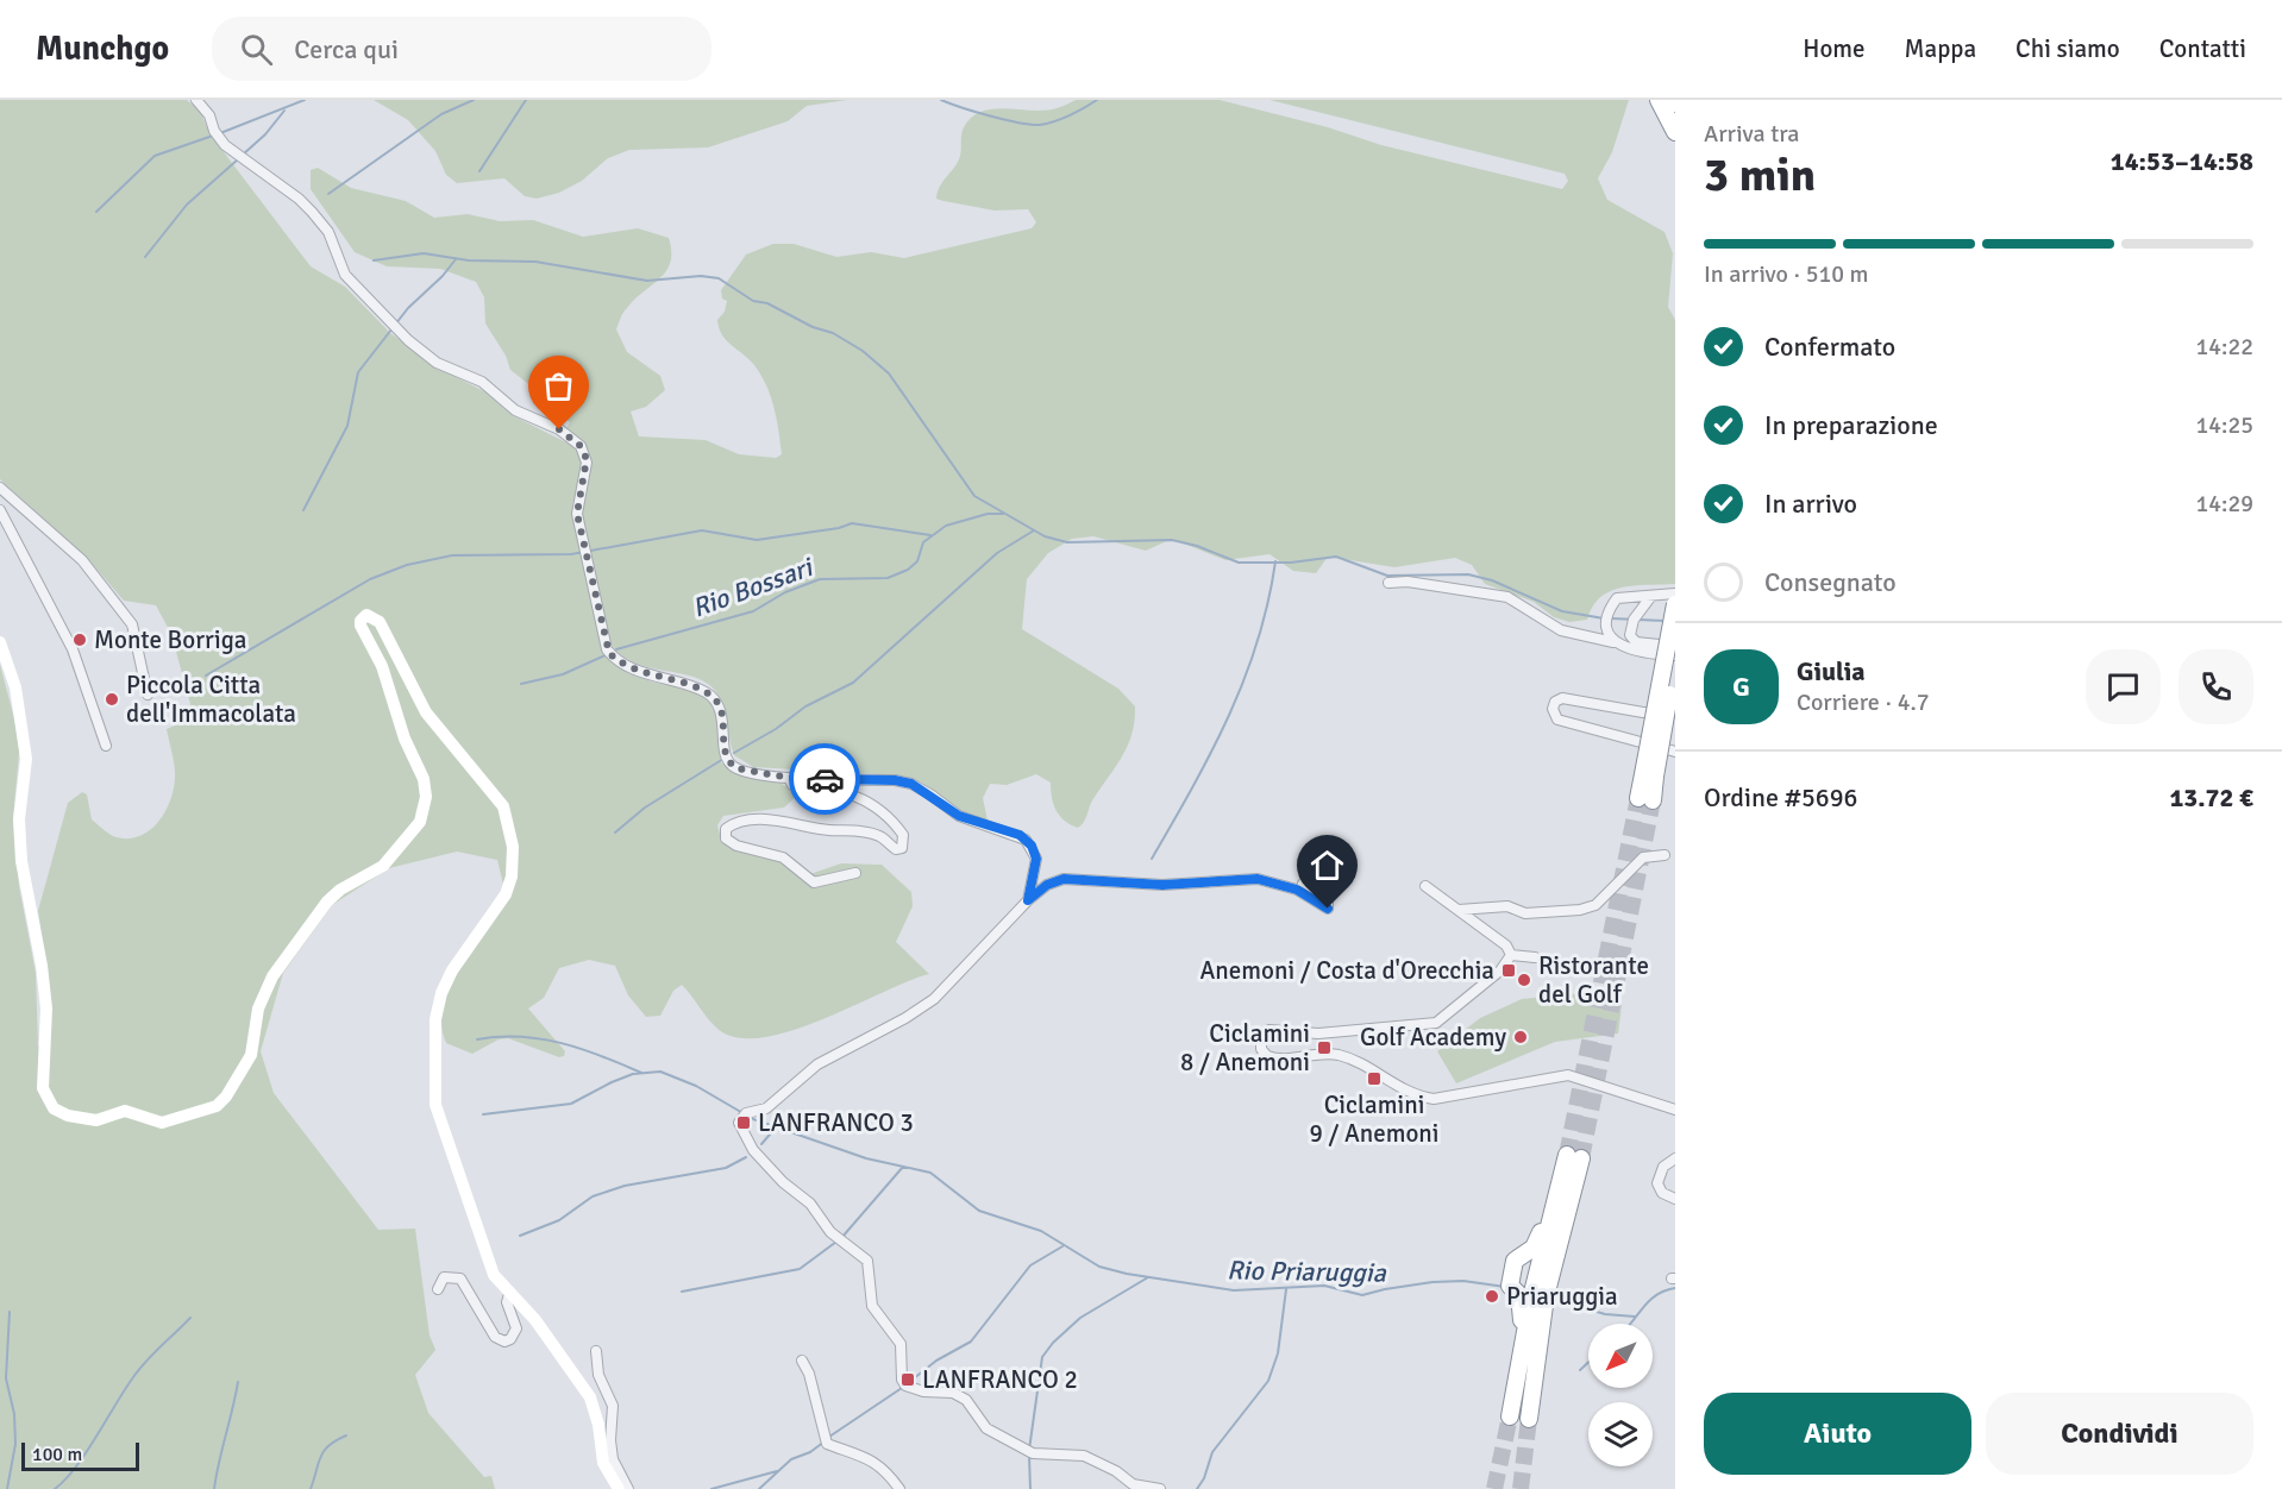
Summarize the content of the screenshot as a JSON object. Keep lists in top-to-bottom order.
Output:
{
  "water": ["Rio Bossari", "Rio Priaruggia"],
  "places": {
    "other": [
      "Monte Borriga",
      "Piccola Citta dell'Immacolata",
      "Ristorante del Golf",
      "Golf Academy",
      "Priaruggia"
    ],
    "transit": [
      "Anemoni / Costa d'Orecchia",
      "Ciclamini 8 / Anemoni",
      "Ciclamini 9 / Anemoni",
      "LANFRANCO 3",
      "LANFRANCO 2"
    ]
  },
  "scale_bar": "100 m",
  "north": "bottom left",
  "page": {
    "header": "Munchgo",
    "search": "Cerca qui",
    "nav": [
      "Home",
      "Mappa",
      "Chi siamo",
      "Contatti"
    ],
    "heading": ["3 min", "Arriva tra", "14:53–14:58"],
    "panel": [
      "Giulia",
      "Corriere · 4.7",
      "Ordine #5696",
      "13.72 €"
    ],
    "bar": "In arrivo · 510 m",
    "list": [
      ["Confermato", "14:22"],
      ["In preparazione", "14:25"],
      ["In arrivo", "14:29"],
      "Consegnato"
    ],
    "round": "G",
    "buttons": ["Aiuto", "Condividi"],
    "scale": "100 m"
  }
}
